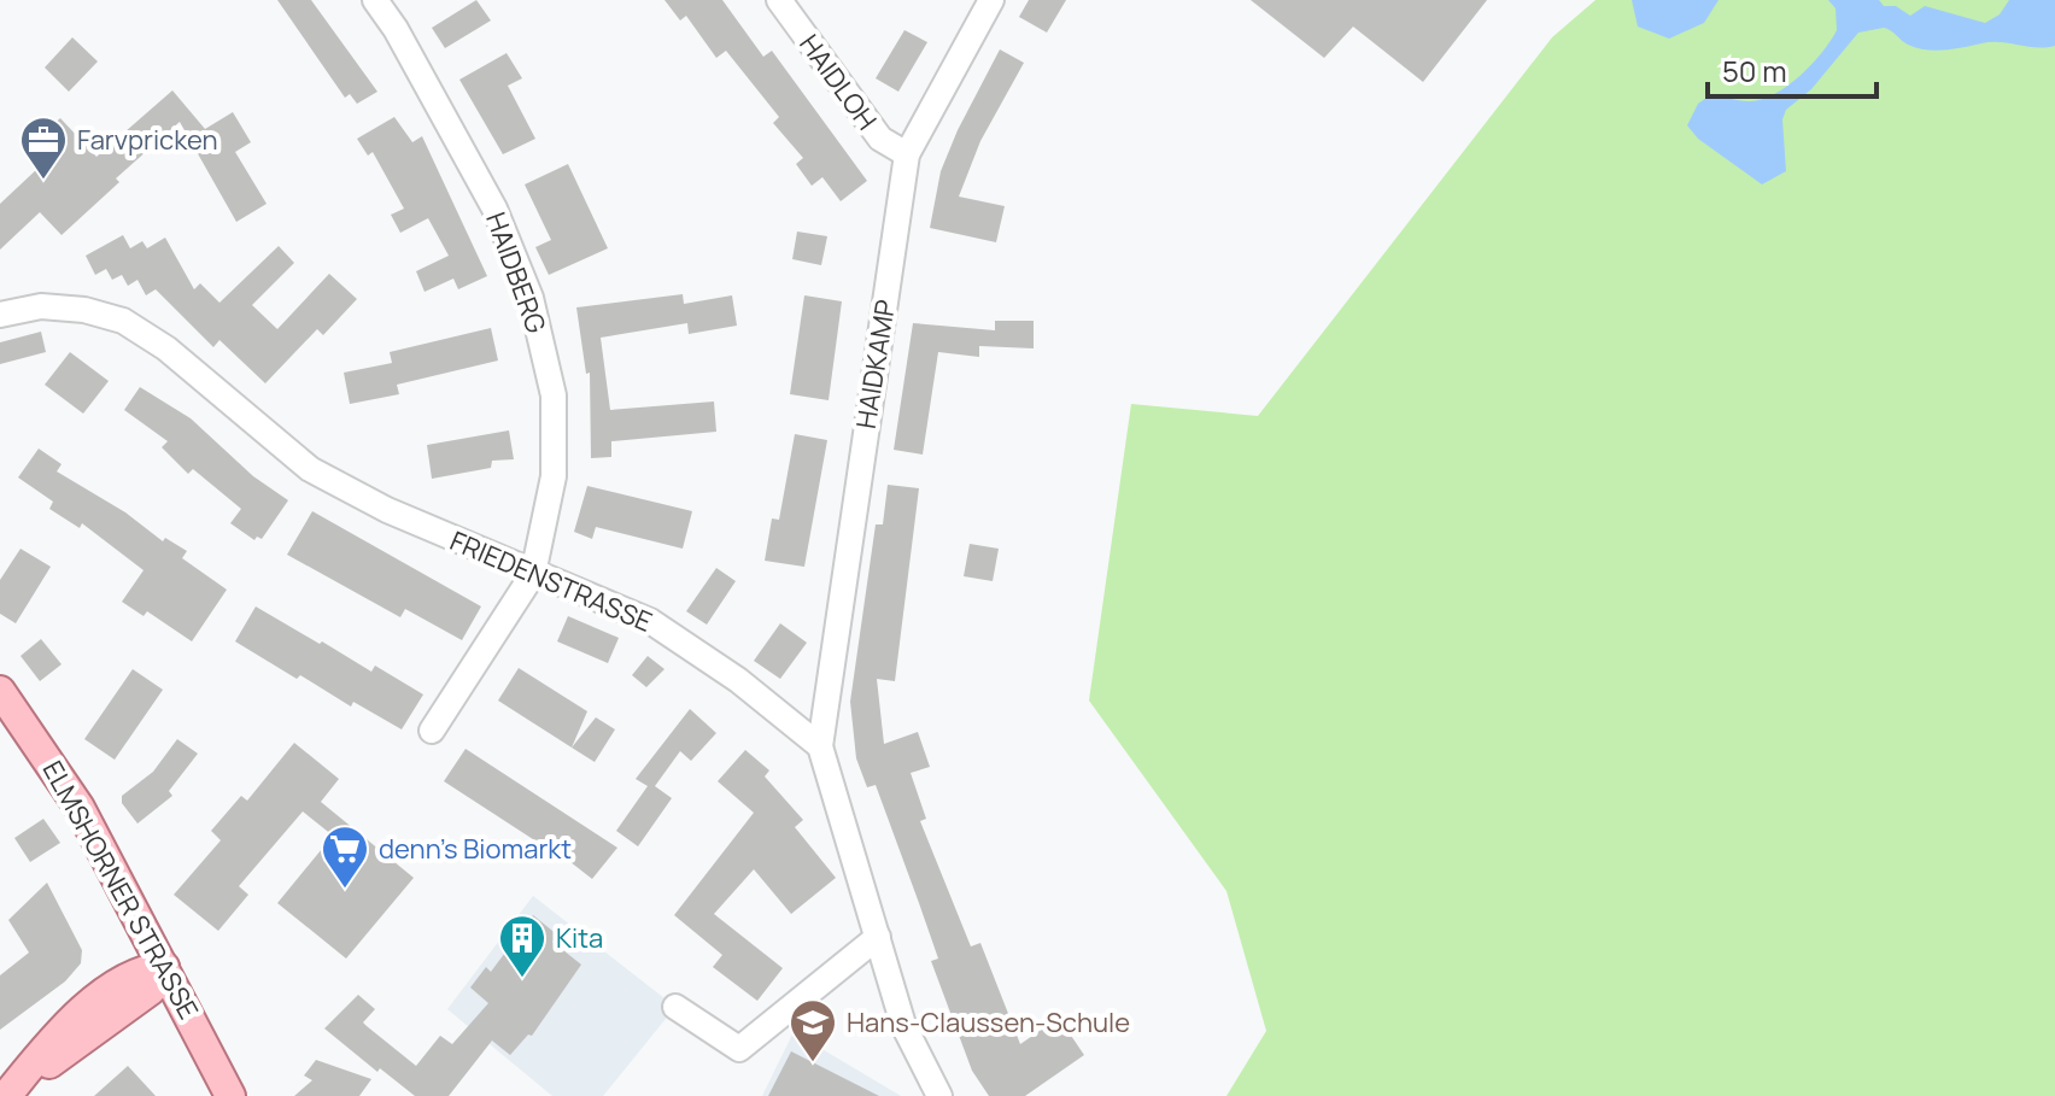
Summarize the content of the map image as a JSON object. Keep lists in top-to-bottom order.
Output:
{
  "streets": {
    "main road": ["ELMSHORNER STRASSE"],
    "street": [
      "HAIDLOH",
      "HAIDBERG",
      "HAIDKAMP",
      "FRIEDENSTRASSE"
    ]
  },
  "crossings": [
    ["HAIDLOH", "HAIDKAMP"],
    ["HAIDBERG", "FRIEDENSTRASSE"],
    ["HAIDKAMP", "FRIEDENSTRASSE"]
  ],
  "places": {
    "office": ["Farvpricken"],
    "supermarket": ["denn's Biomarkt"],
    "building": ["Kita"],
    "school or university": ["Hans-Claussen-Schule"]
  },
  "scale_bar": "50 m"
}
